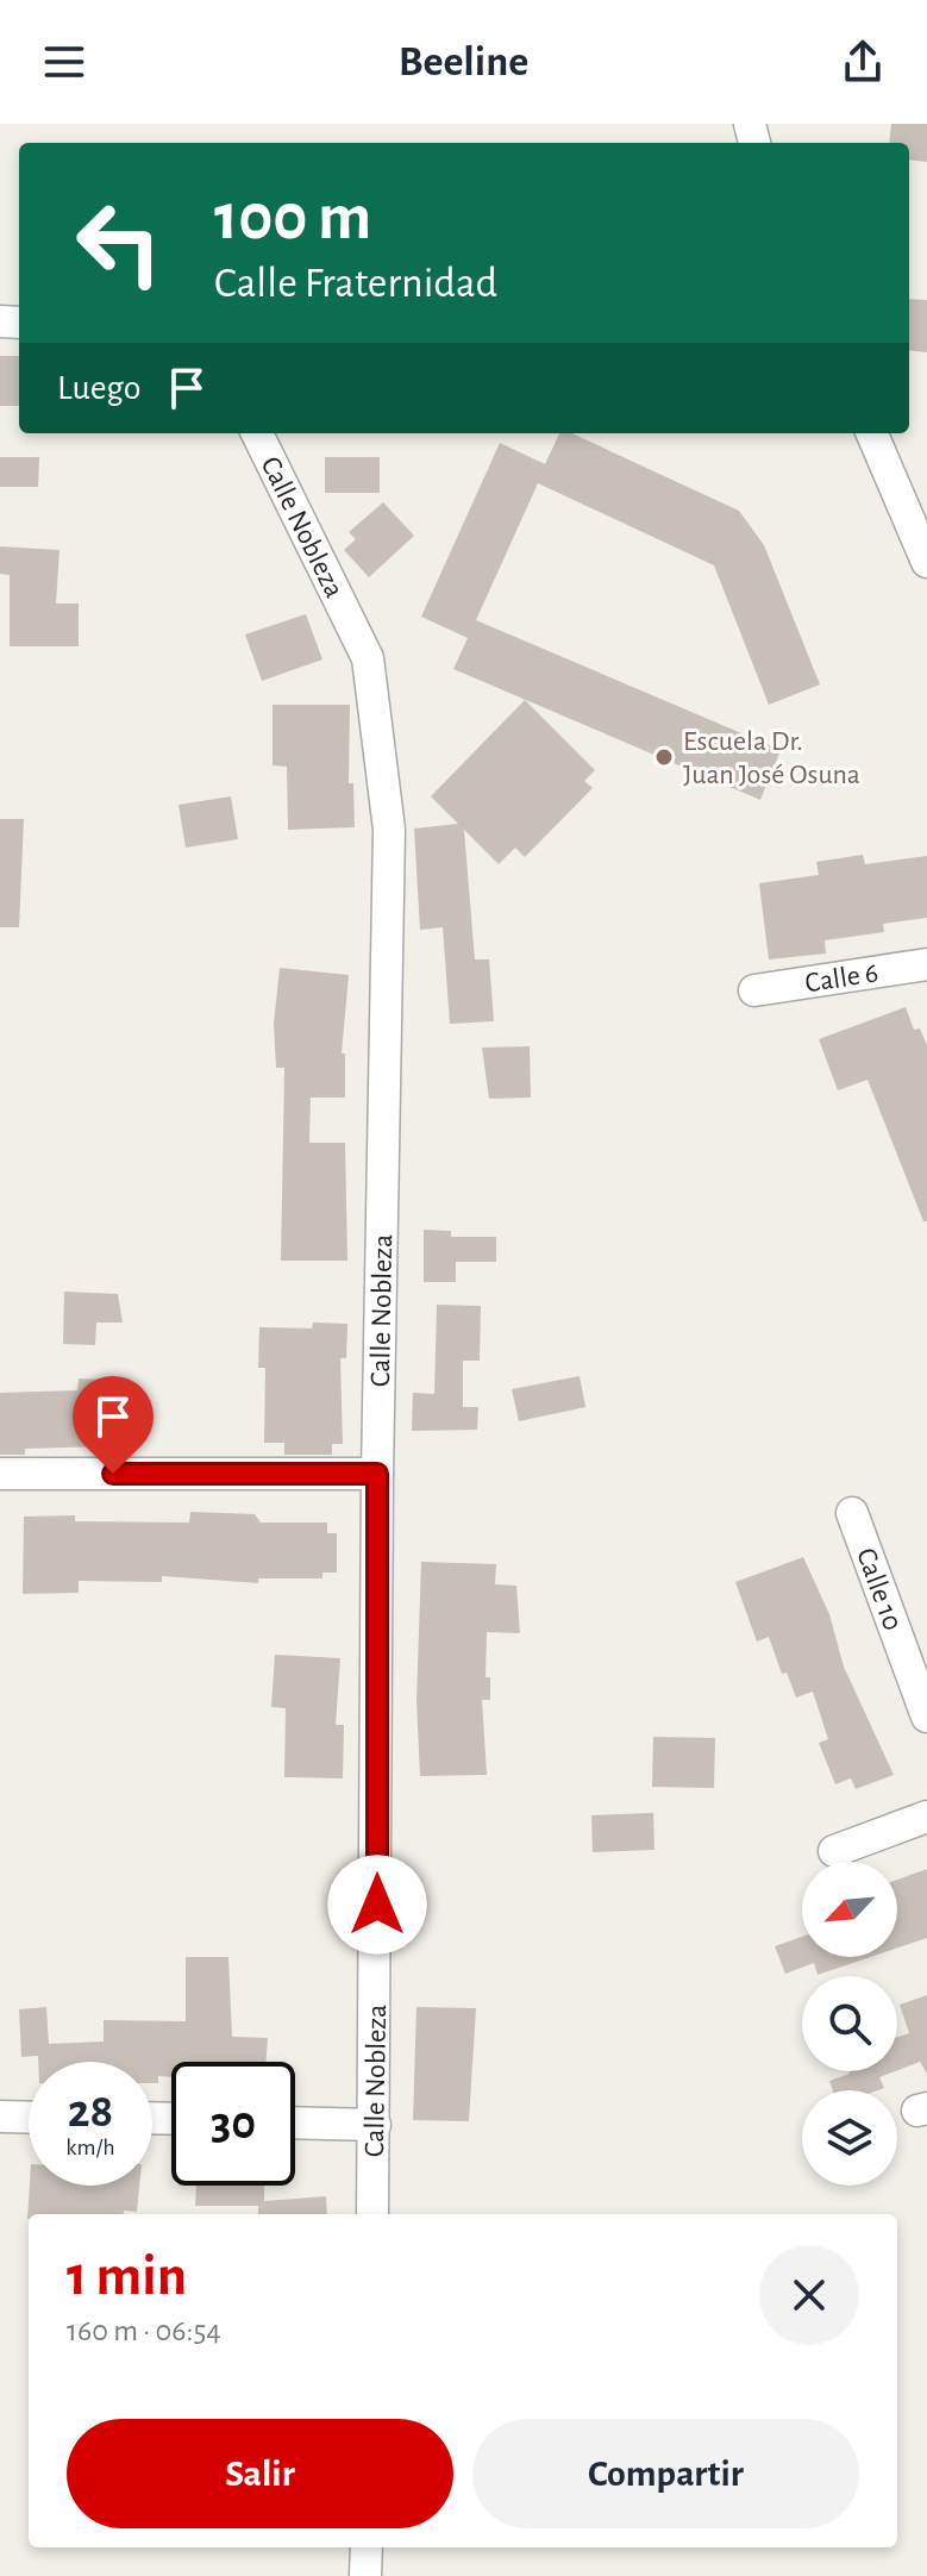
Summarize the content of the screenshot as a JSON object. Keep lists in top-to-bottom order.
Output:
{
  "streets": {
    "street": ["Calle Nobleza", "Calle 6", "Calle 10"]
  },
  "places": ["Escuela Dr. Juan José Osuna"],
  "north": "bottom left",
  "page": {
    "header": "Beeline",
    "turn": ["100 m", "Calle Fraternidad"],
    "then": "Luego",
    "speed": "28 km/h",
    "limit": "30",
    "heading": ["1 min", "160 m · 06:54"],
    "buttons": ["Salir", "Compartir"]
  }
}
